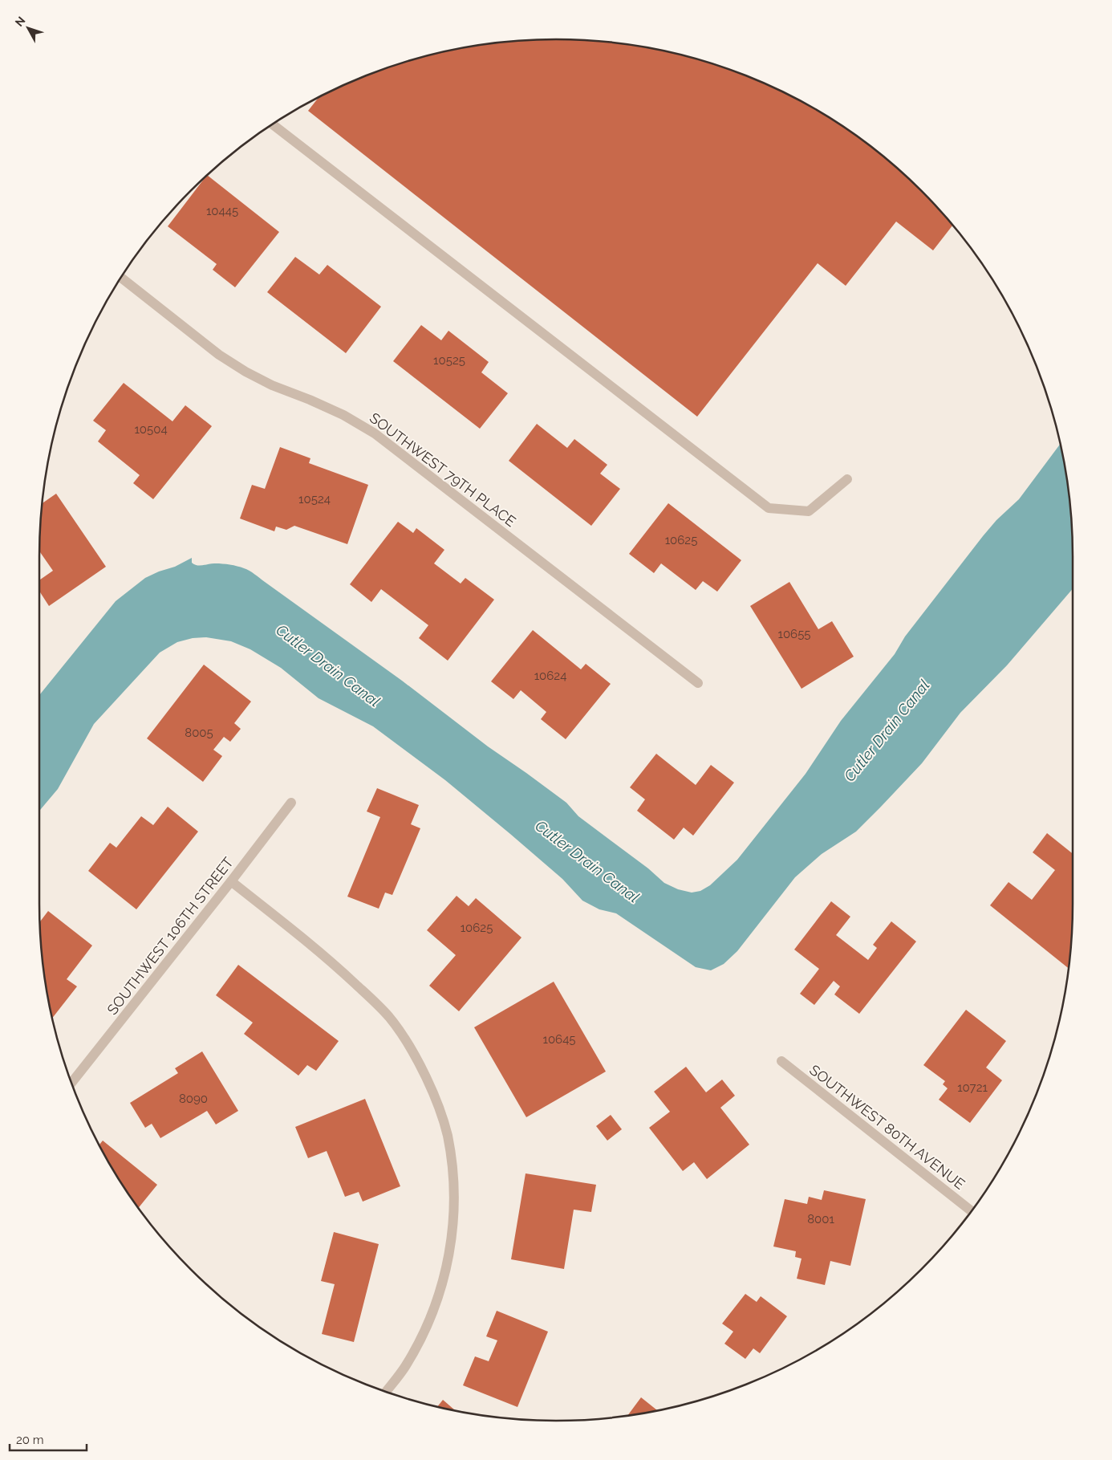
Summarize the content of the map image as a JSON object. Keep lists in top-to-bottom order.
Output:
{
  "streets": {
    "street": ["SOUTHWEST 79TH PLACE", "SOUTHWEST 106TH STREET", "SOUTHWEST 80TH AVENUE"]
  },
  "water": ["Cutler Drain Canal"],
  "house_numbers": [
    "10445",
    "10525",
    "10504",
    "10524",
    "10625",
    "10655",
    "10624",
    "8005",
    "10625",
    "10645",
    "10721",
    "8090",
    "8001"
  ],
  "scale_bar": "20 m",
  "north": "top left"
}
